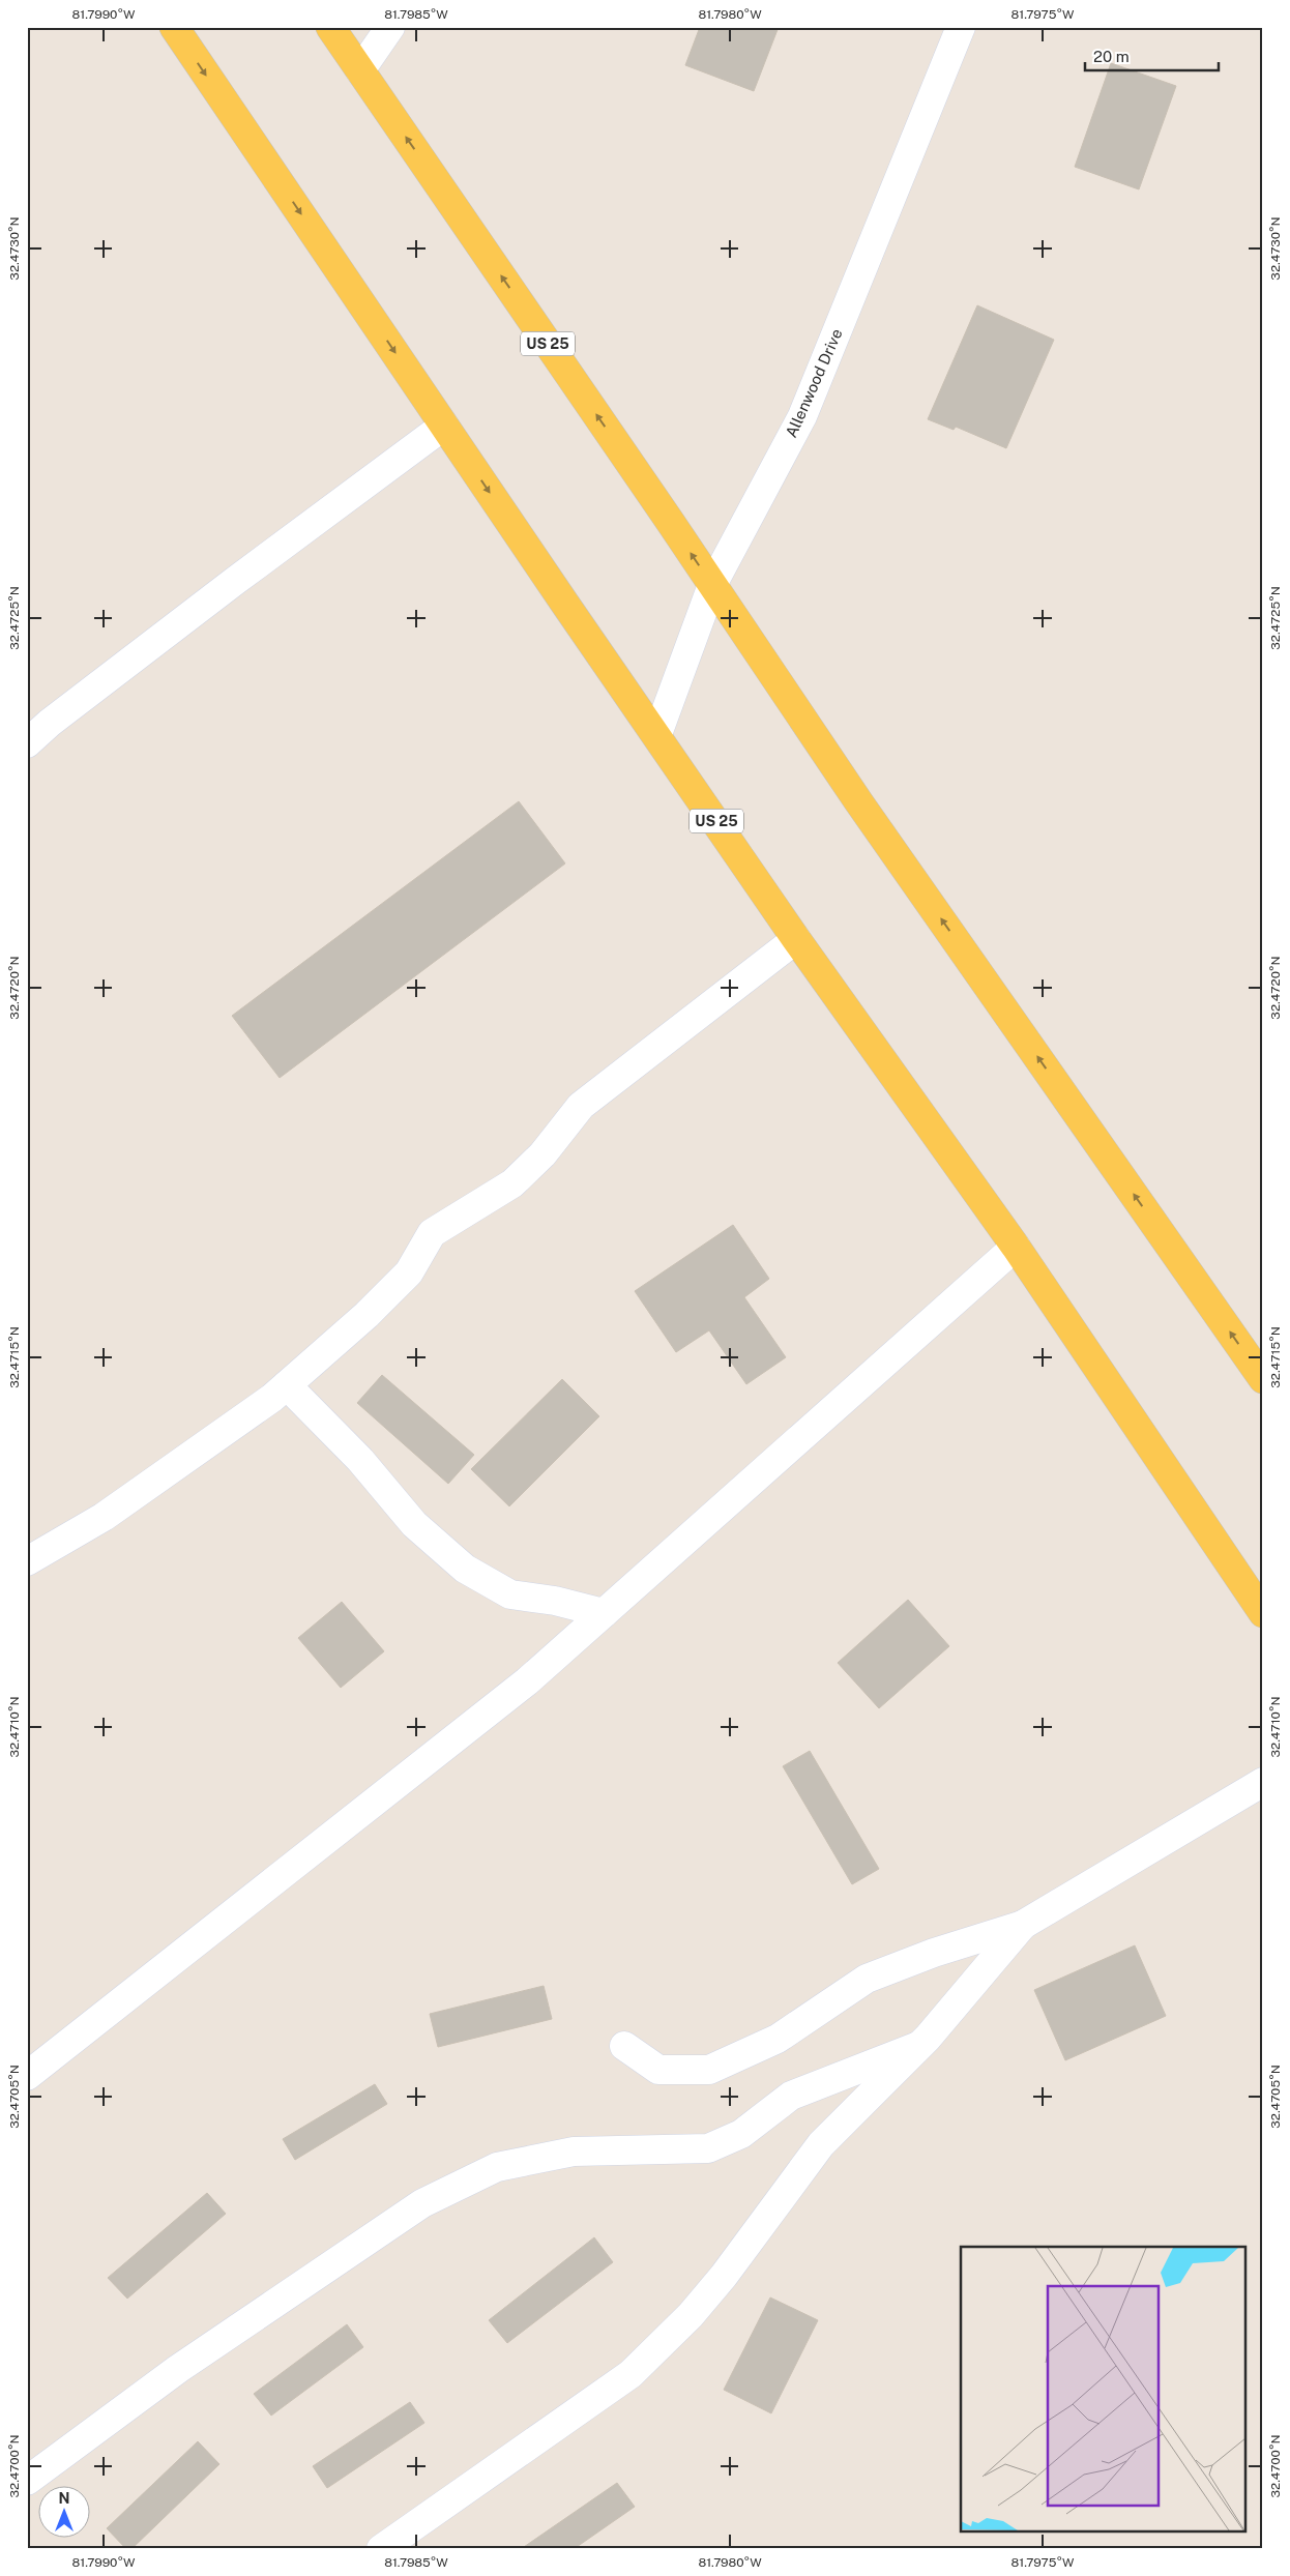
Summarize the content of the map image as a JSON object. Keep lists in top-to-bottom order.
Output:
{
  "streets": {
    "main road": ["US 25"],
    "street": ["Allenwood Drive"]
  },
  "crossings": [
    ["US 25", "Allenwood Drive"]
  ],
  "scale_bar": "20 m",
  "north": "top",
  "coordinates": [
    "81.7990°W",
    "81.7985°W",
    "81.7980°W",
    "81.7975°W",
    "32.4730°N",
    "32.4725°N",
    "32.4720°N",
    "32.4715°N",
    "32.4710°N",
    "32.4705°N",
    "32.4700°N"
  ]
}
